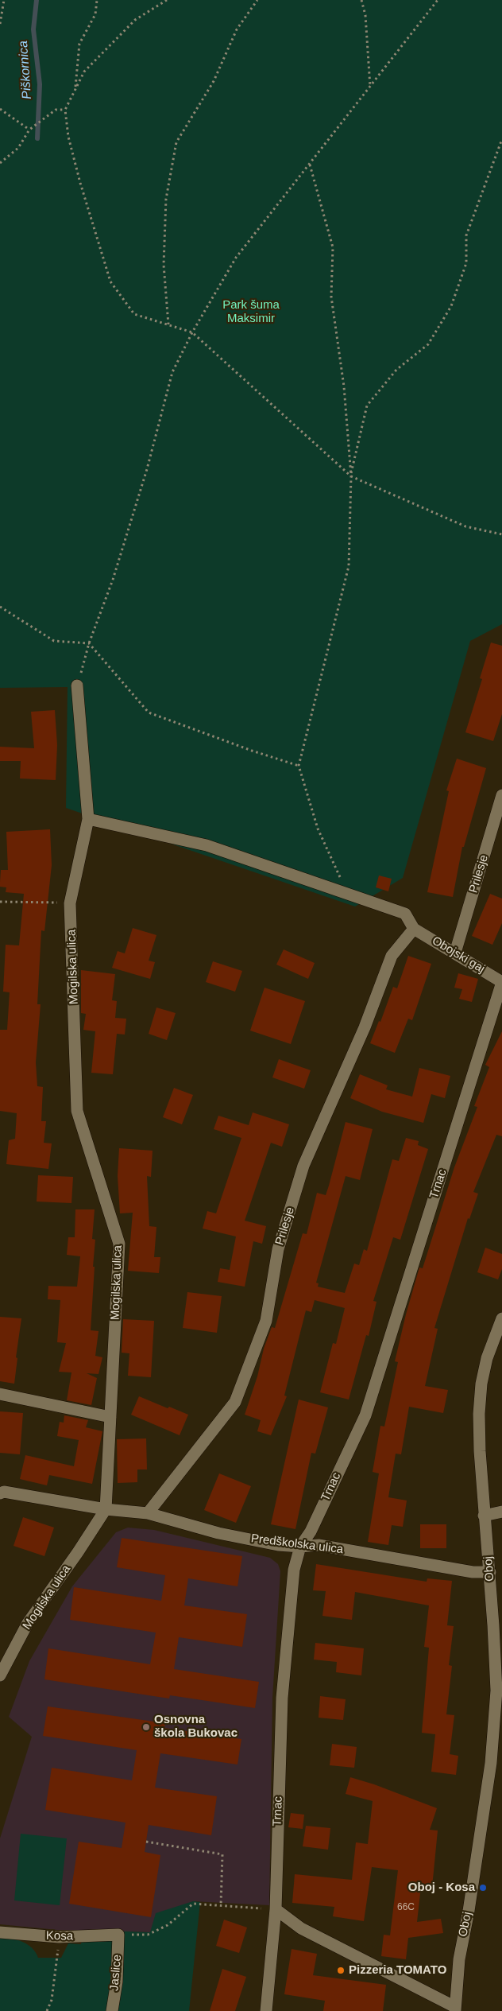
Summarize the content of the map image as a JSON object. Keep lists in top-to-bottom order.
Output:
{
  "streets": {
    "street": [
      "Prilesje",
      "Obojski gaj",
      "Mogilska ulica",
      "Trnac",
      "Predškolska ulica",
      "Oboj",
      "Kosa",
      "Jaslice"
    ]
  },
  "crossings": [
    ["Prilesje", "Obojski gaj"],
    ["Prilesje", "Predškolska ulica"],
    ["Obojski gaj", "Trnac"],
    ["Mogilska ulica", "Predškolska ulica"],
    ["Trnac", "Predškolska ulica"],
    ["Predškolska ulica", "Oboj"],
    ["Kosa", "Jaslice"]
  ],
  "water": ["Piškornica"],
  "parks": ["Park šuma Maksimir"],
  "places": ["Osnovna škola Bukovac", "Oboj - Kosa", "Pizzeria TOMATO"],
  "house_numbers": ["66C"]
}
